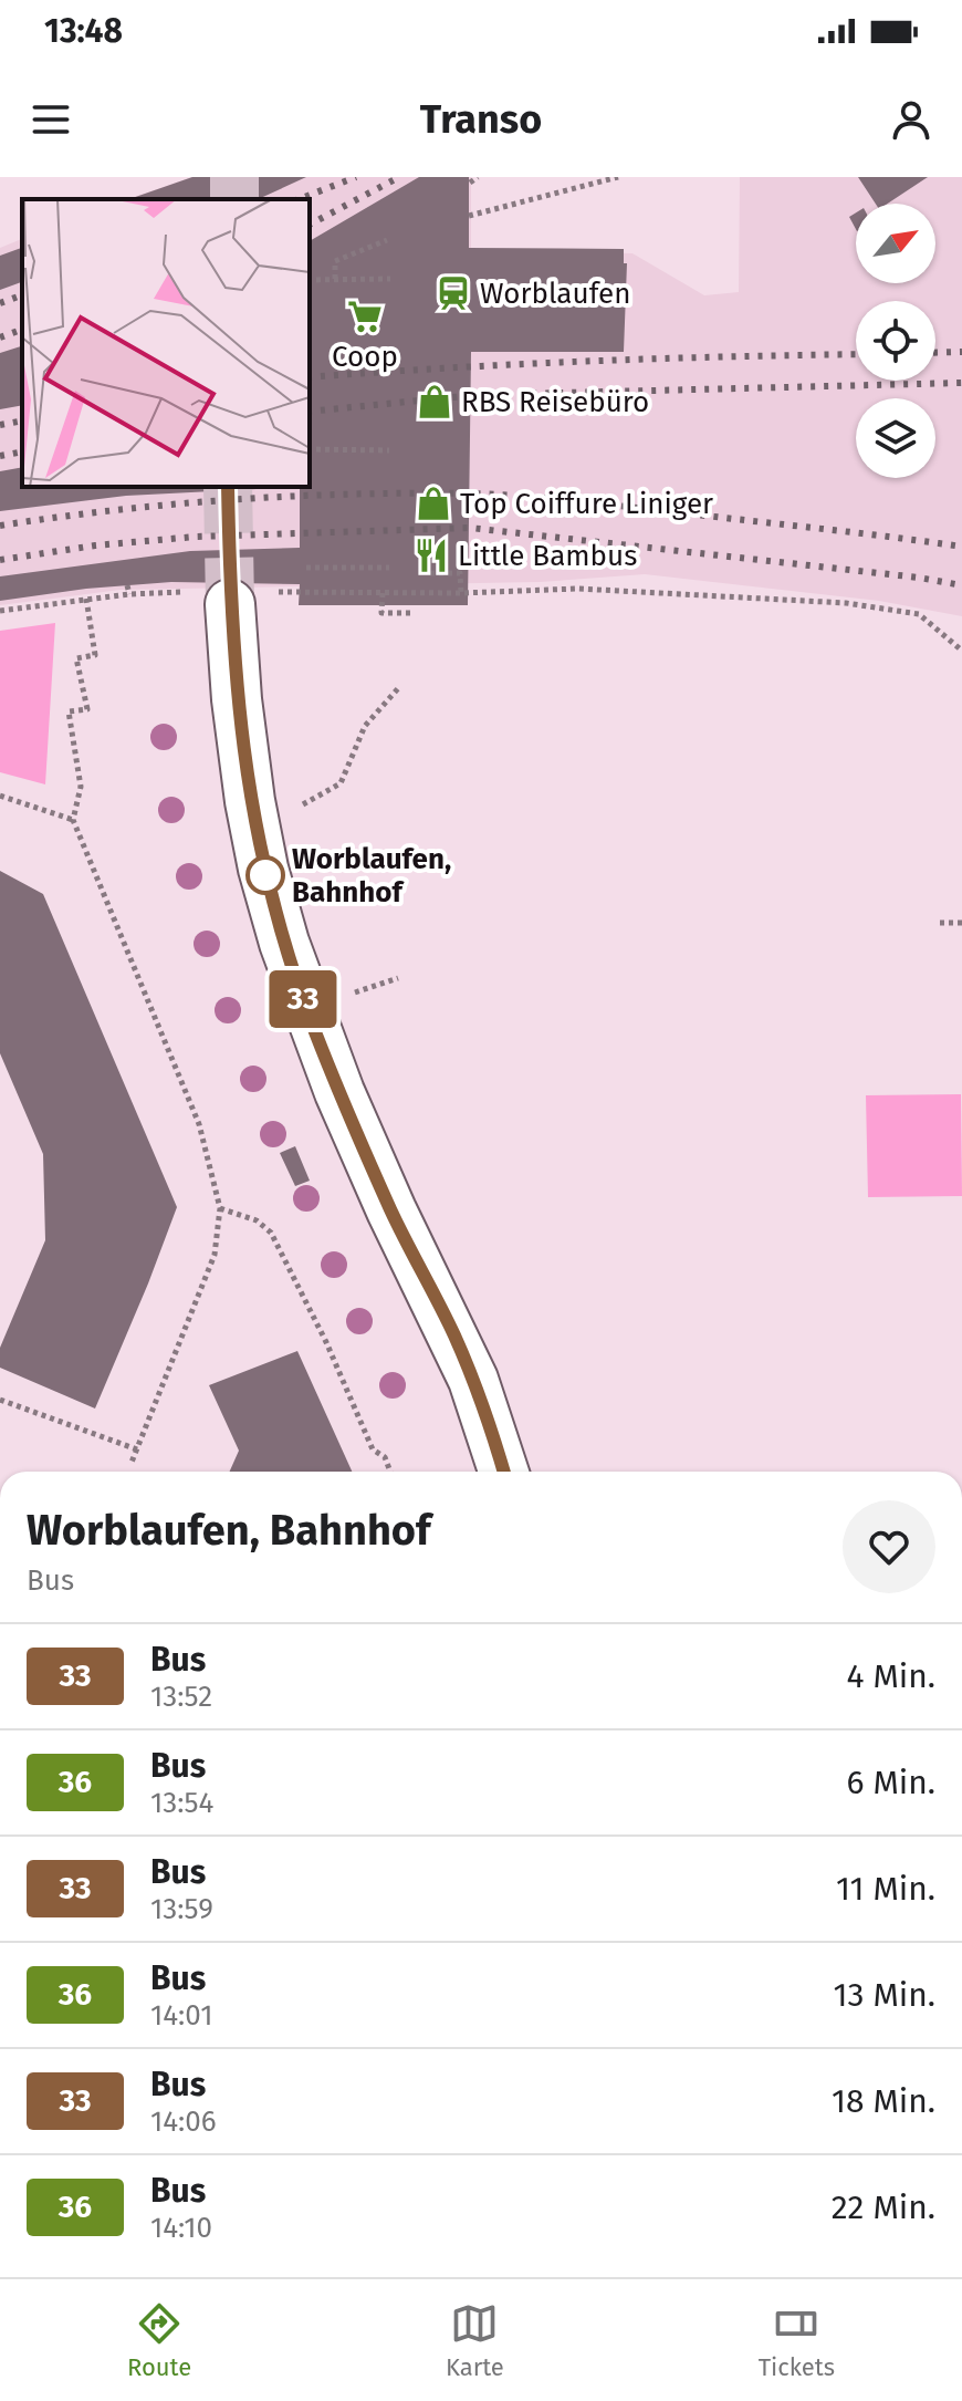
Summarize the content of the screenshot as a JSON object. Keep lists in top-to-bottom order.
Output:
{
  "places": {
    "station": ["Worblaufen"],
    "supermarket": ["Coop"],
    "shop": ["RBS Reisebüro", "Top Coiffure Liniger"],
    "restaurant": ["Little Bambus"],
    "other": ["Worblaufen, Bahnhof"]
  },
  "lines": ["bus line 33"],
  "north": "top right",
  "page": {
    "status": "13:48",
    "header": "Transo",
    "on_map": "33",
    "heading": ["Worblaufen, Bahnhof", "Bus"],
    "list": [
      {
        "mark": "33",
        "name": "Bus",
        "note": "13:52",
        "value": "4 Min."
      },
      {
        "mark": "36",
        "name": "Bus",
        "note": "13:54",
        "value": "6 Min."
      },
      {
        "mark": "33",
        "name": "Bus",
        "note": "13:59",
        "value": "11 Min."
      },
      {
        "mark": "36",
        "name": "Bus",
        "note": "14:01",
        "value": "13 Min."
      },
      {
        "mark": "33",
        "name": "Bus",
        "note": "14:06",
        "value": "18 Min."
      },
      {
        "mark": "36",
        "name": "Bus",
        "note": "14:10",
        "value": "22 Min."
      }
    ],
    "tabs": ["Route", "Karte", "Tickets"]
  }
}
